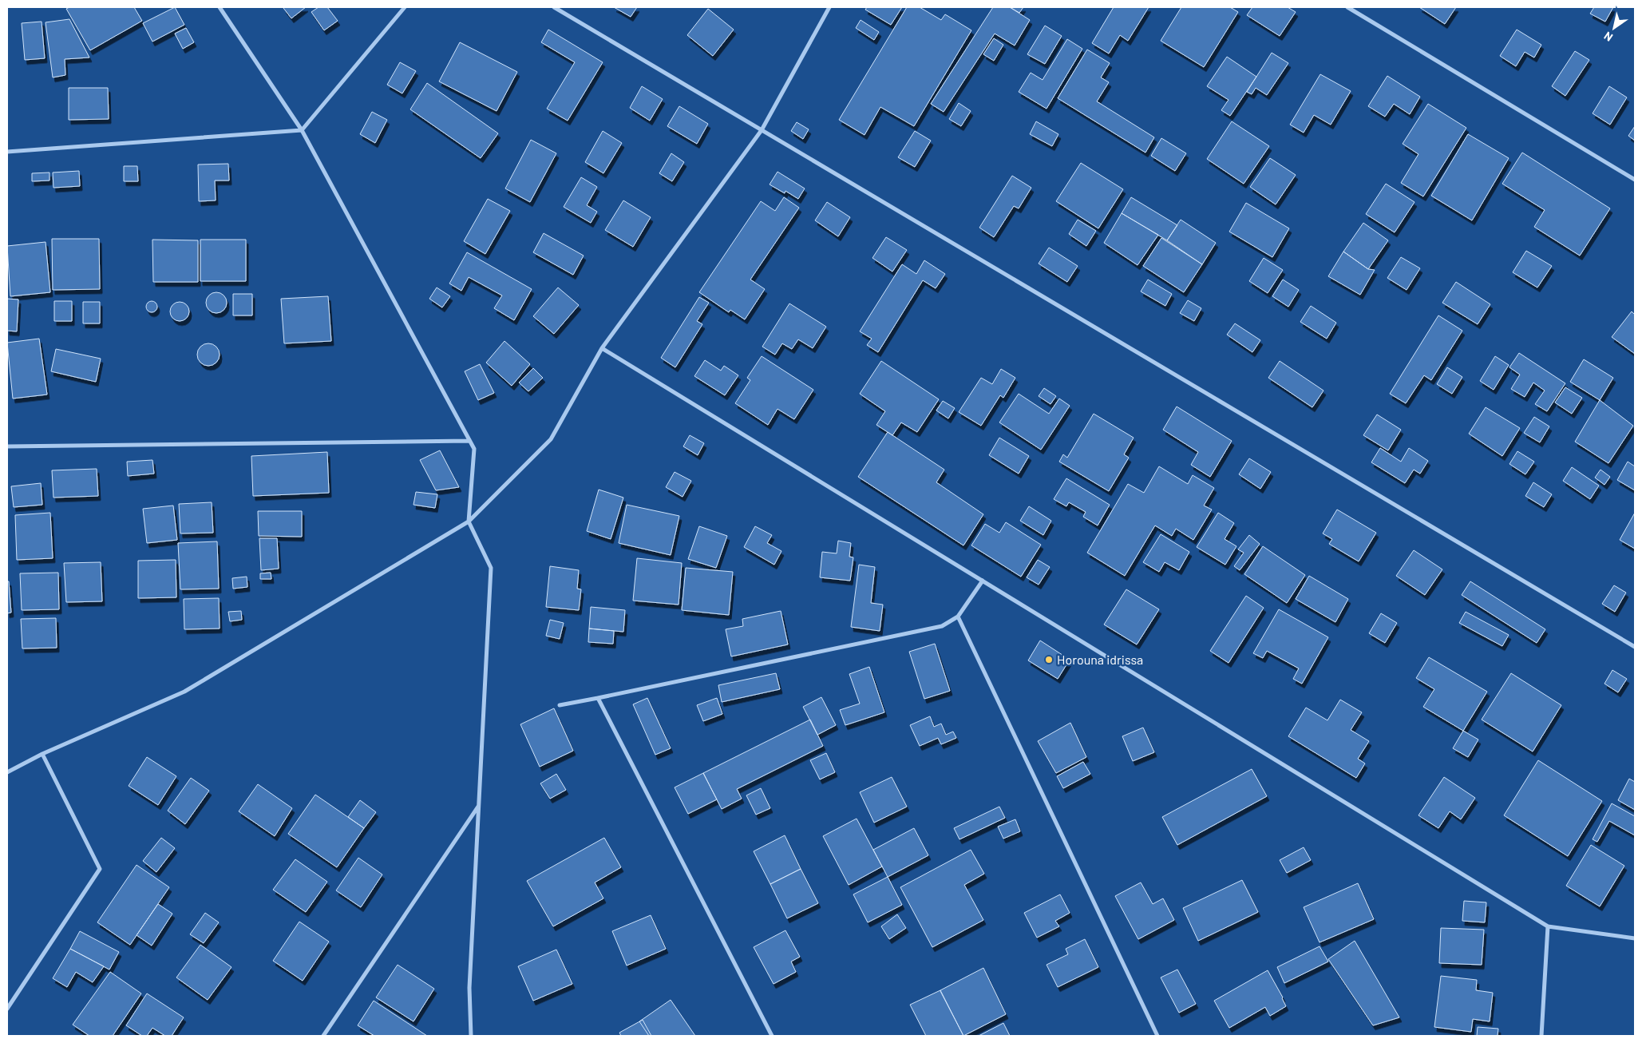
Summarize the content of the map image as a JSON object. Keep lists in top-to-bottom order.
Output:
{
  "places": ["Horouna idrissa"],
  "north": "bottom left"
}
